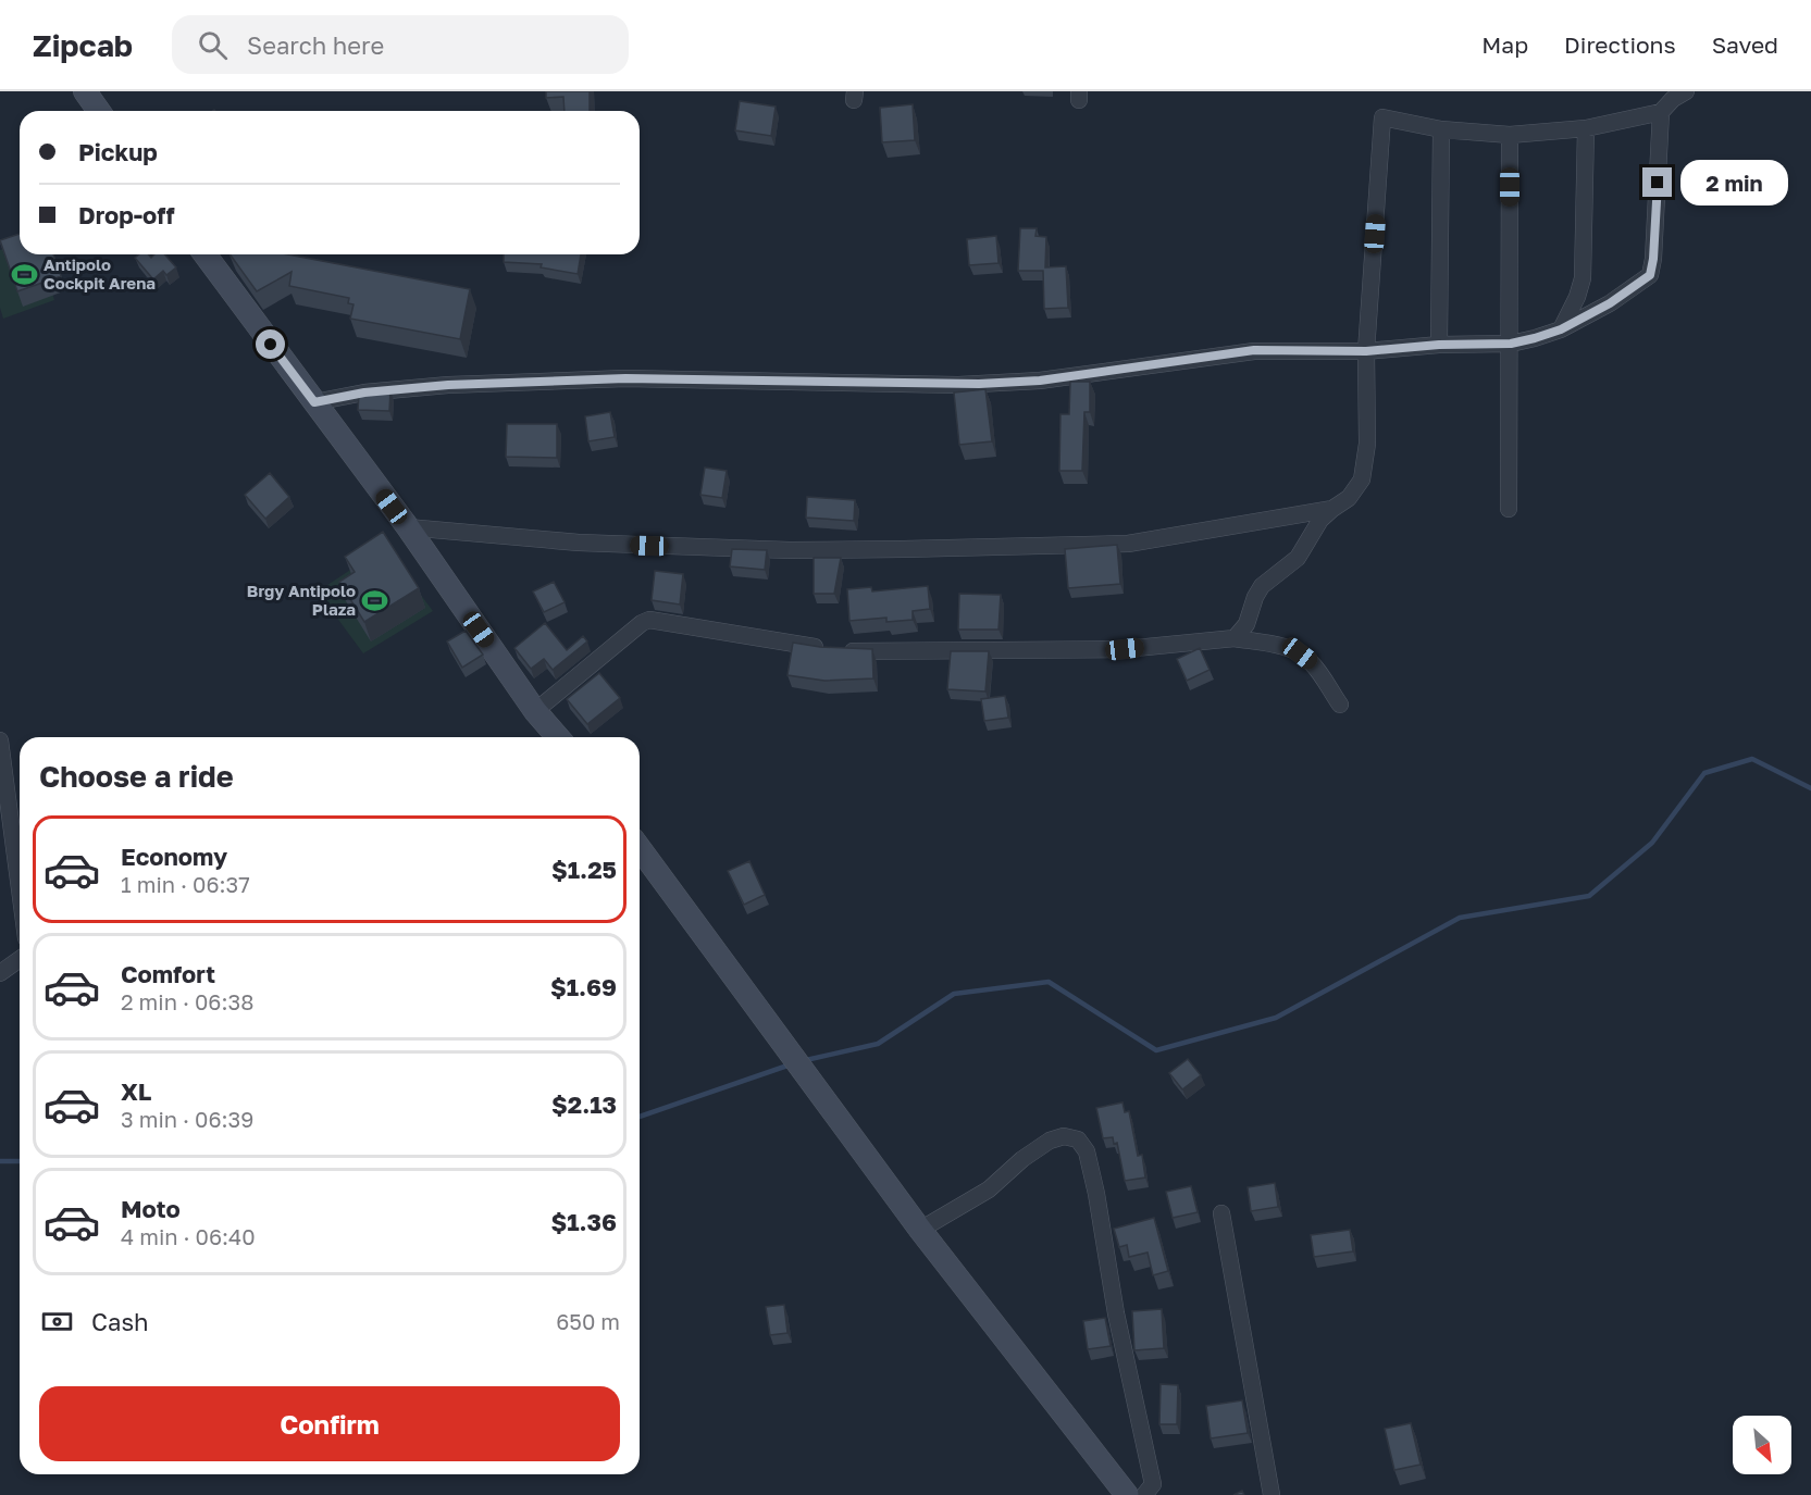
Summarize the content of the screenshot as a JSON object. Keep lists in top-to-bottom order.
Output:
{
  "places": {
    "sports": ["Antipolo Cockpit Arena", "Brgy Antipolo Plaza"]
  },
  "north": "bottom right",
  "page": {
    "header": "Zipcab",
    "search": "Search here",
    "nav": ["Map", "Directions", "Saved"],
    "banner": ["Pickup", "Drop-off"],
    "bubble": "2 min",
    "heading": "Choose a ride",
    "list": [
      {
        "name": "Economy",
        "note": "1 min · 06:37",
        "value": "$1.25"
      },
      {
        "name": "Comfort",
        "note": "2 min · 06:38",
        "value": "$1.69"
      },
      {
        "name": "XL",
        "note": "3 min · 06:39",
        "value": "$2.13"
      },
      {
        "name": "Moto",
        "note": "4 min · 06:40",
        "value": "$1.36"
      }
    ],
    "pay": ["Cash", "650 m"],
    "buttons": "Confirm"
  }
}
